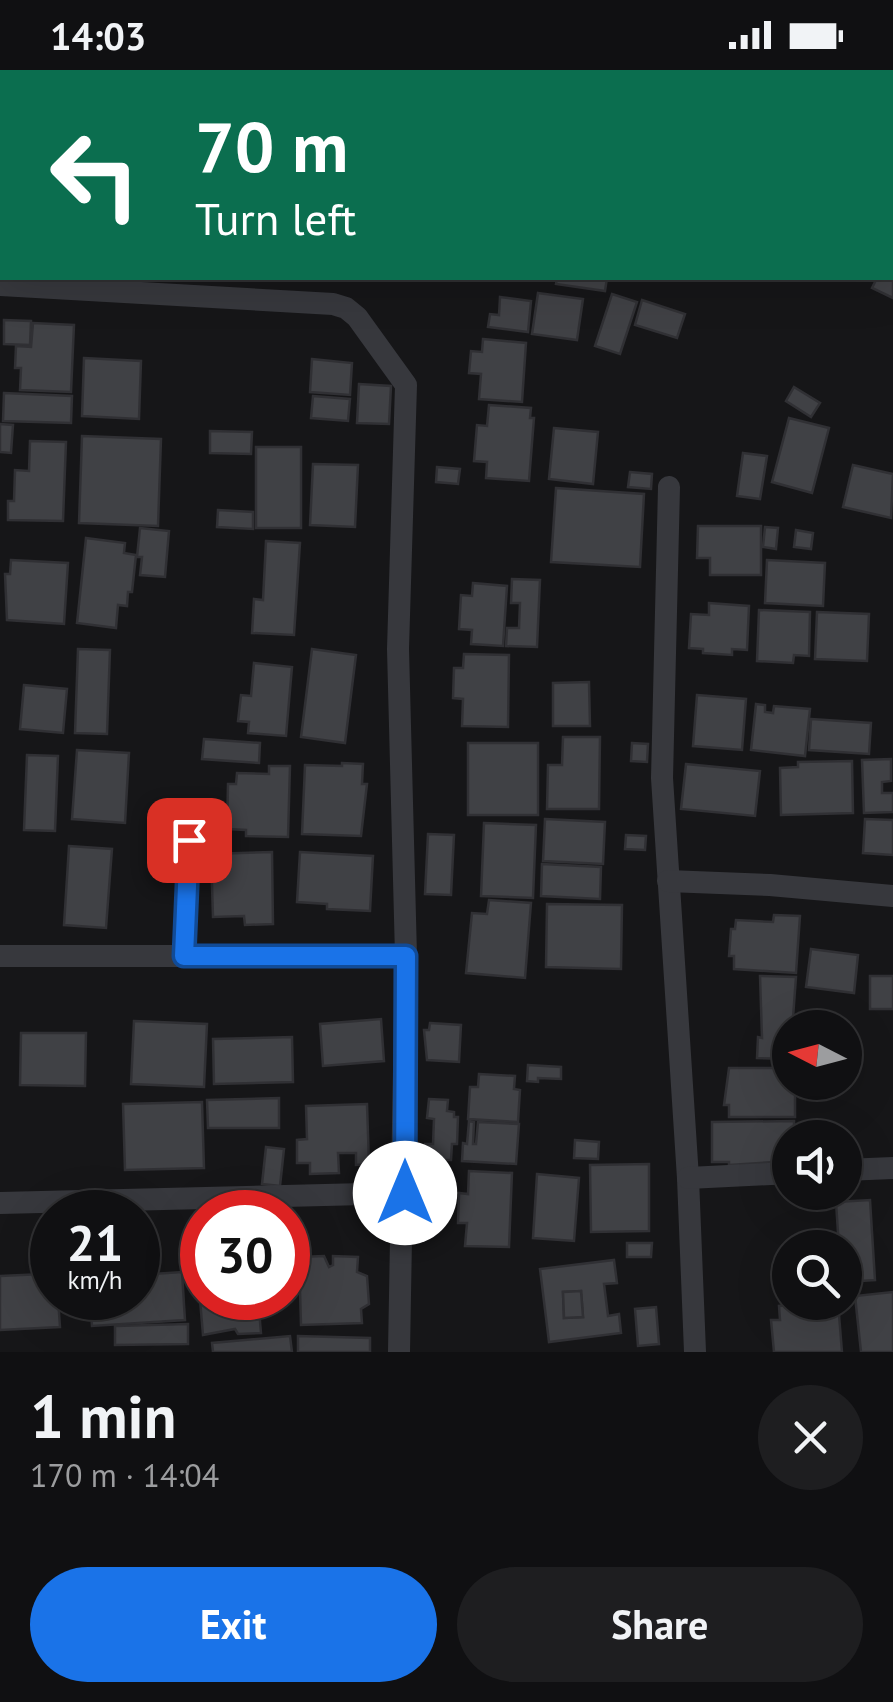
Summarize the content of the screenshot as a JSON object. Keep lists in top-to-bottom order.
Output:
{
  "north": "left",
  "page": {
    "status": "14:03",
    "turn": ["70 m", "Turn left"],
    "speed": "21 km/h",
    "limit": "30",
    "heading": ["1 min", "170 m · 14:04"],
    "buttons": ["Exit", "Share"]
  }
}
